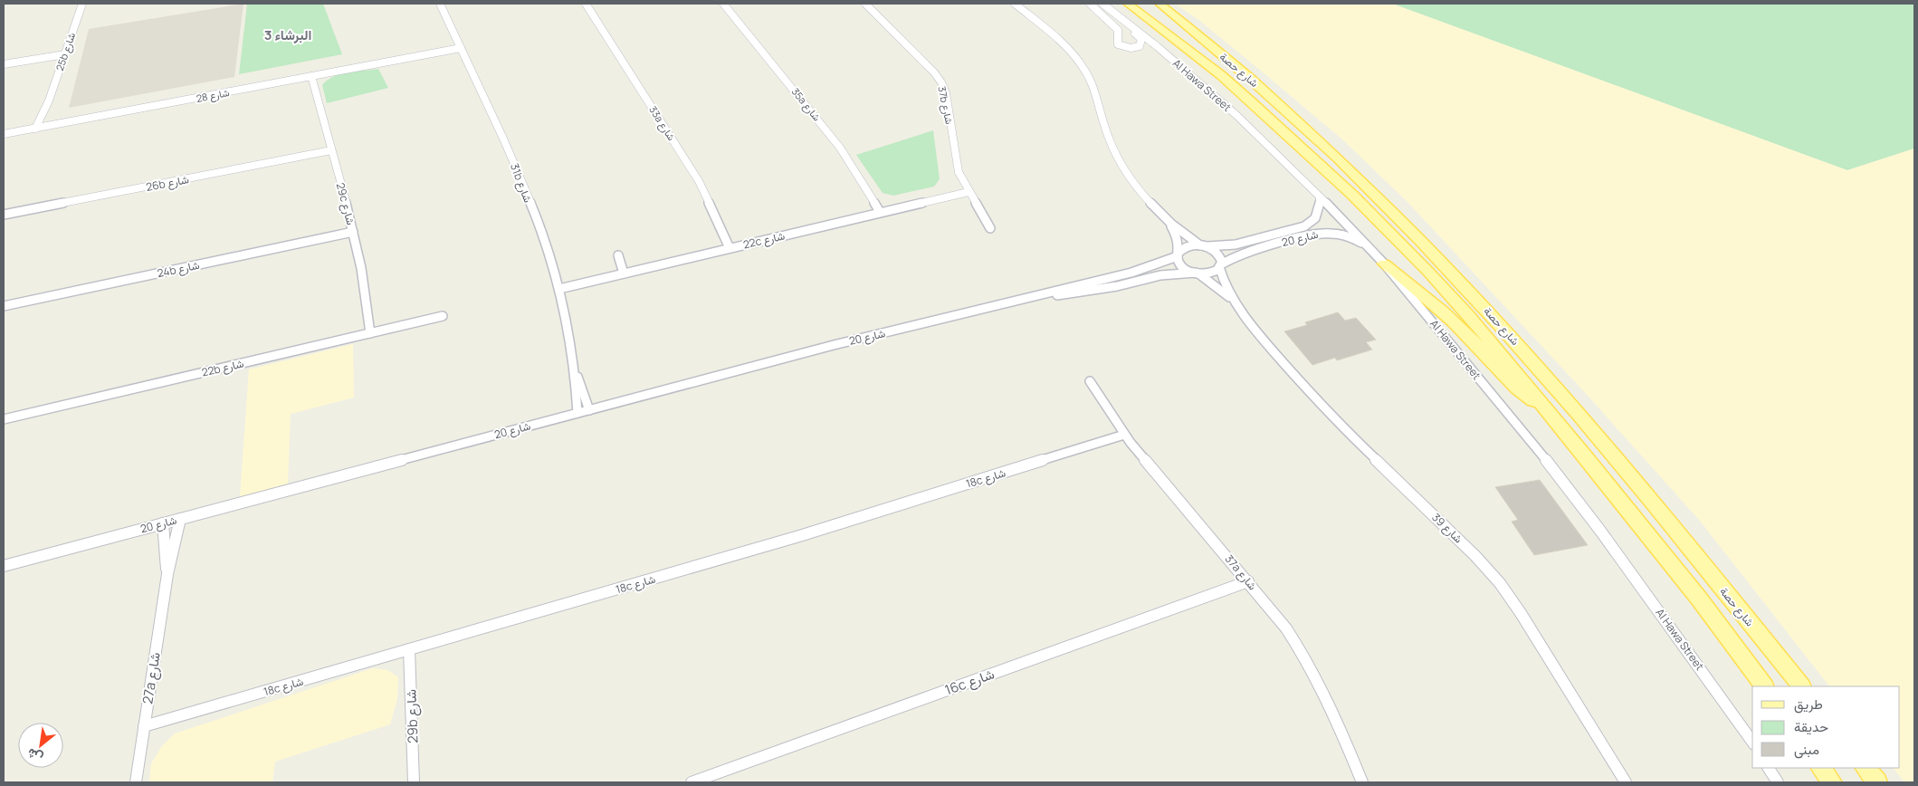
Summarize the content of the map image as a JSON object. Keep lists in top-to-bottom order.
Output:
{
  "streets": {
    "main road": ["شارع حصة"],
    "street": [
      "25b شارع",
      "Al Hawa Street",
      "شارع 28",
      "35a شارع",
      "37b شارع",
      "33a شارع",
      "26b شارع",
      "31b شارع",
      "29c شارع",
      "شارع 20",
      "22c شارع",
      "24b شارع",
      "22b شارع",
      "18c شارع",
      "شارع 39",
      "37a شارع",
      "27a شارع",
      "16c شارع",
      "29b شارع"
    ]
  },
  "crossings": [
    ["25b شارع", "شارع 28"],
    ["Al Hawa Street", "شارع 20"],
    ["شارع 28", "31b شارع"],
    ["شارع 28", "29c شارع"],
    ["35a شارع", "22c شارع"],
    ["37b شارع", "22c شارع"],
    ["33a شارع", "22c شارع"],
    ["26b شارع", "29c شارع"],
    ["31b شارع", "شارع 20"],
    ["31b شارع", "22c شارع"],
    ["29c شارع", "24b شارع"],
    ["29c شارع", "22b شارع"],
    ["شارع 20", "شارع 39"],
    ["شارع 20", "27a شارع"],
    ["18c شارع", "37a شارع"],
    ["18c شارع", "27a شارع"],
    ["18c شارع", "29b شارع"],
    ["37a شارع", "16c شارع"]
  ],
  "districts": ["البرشاء 3"],
  "legend": ["طريق", "حديقة", "مبنى"],
  "north": "bottom left"
}
